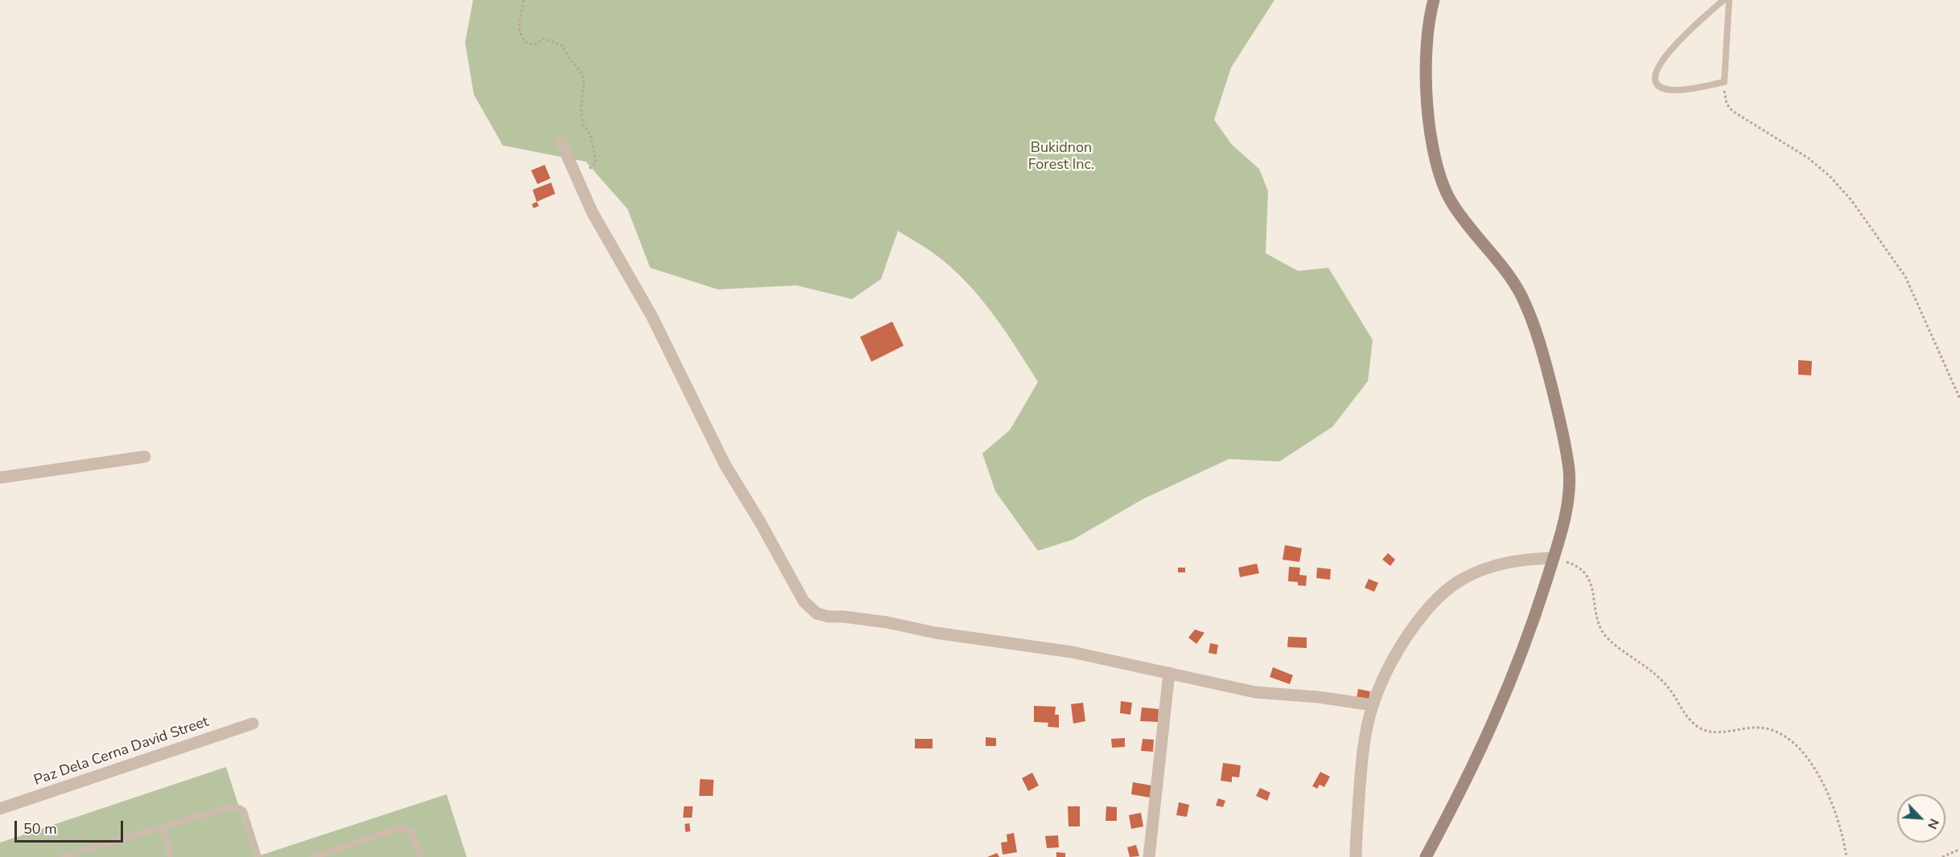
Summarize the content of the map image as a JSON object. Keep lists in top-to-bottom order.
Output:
{
  "streets": {
    "street": ["Paz Dela Cerna David Street"]
  },
  "parks": ["Bukidnon Forest Inc."],
  "scale_bar": "50 m",
  "north": "bottom right"
}
